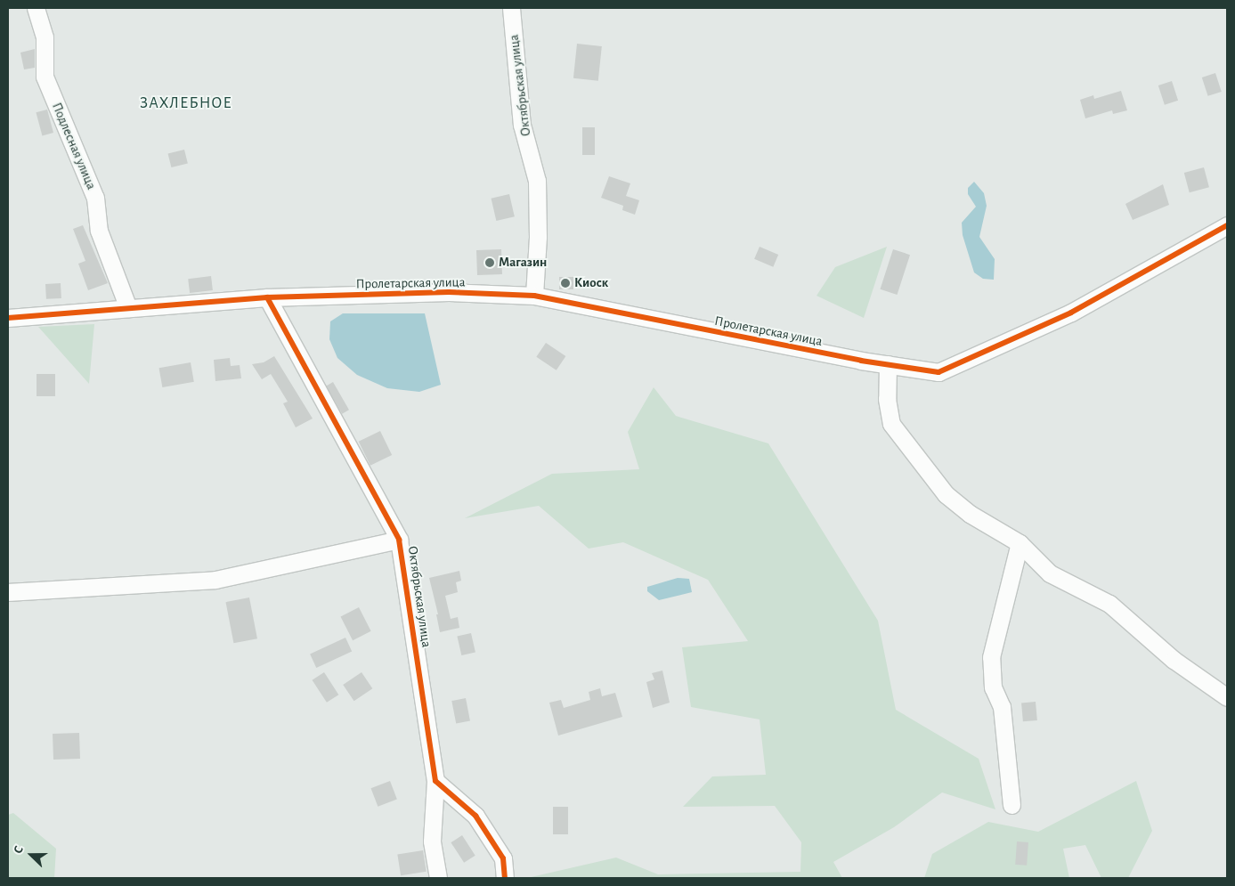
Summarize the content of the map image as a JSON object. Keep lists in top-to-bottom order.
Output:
{
  "streets": {
    "street": ["Октябрьская улица", "Подлесная улица", "Пролетарская улица"]
  },
  "crossings": [
    ["Октябрьская улица", "Пролетарская улица"],
    ["Подлесная улица", "Пролетарская улица"]
  ],
  "districts": ["ЗАХЛЕБНОЕ"],
  "places": ["Магазин", "Киоск"],
  "north": "left"
}
